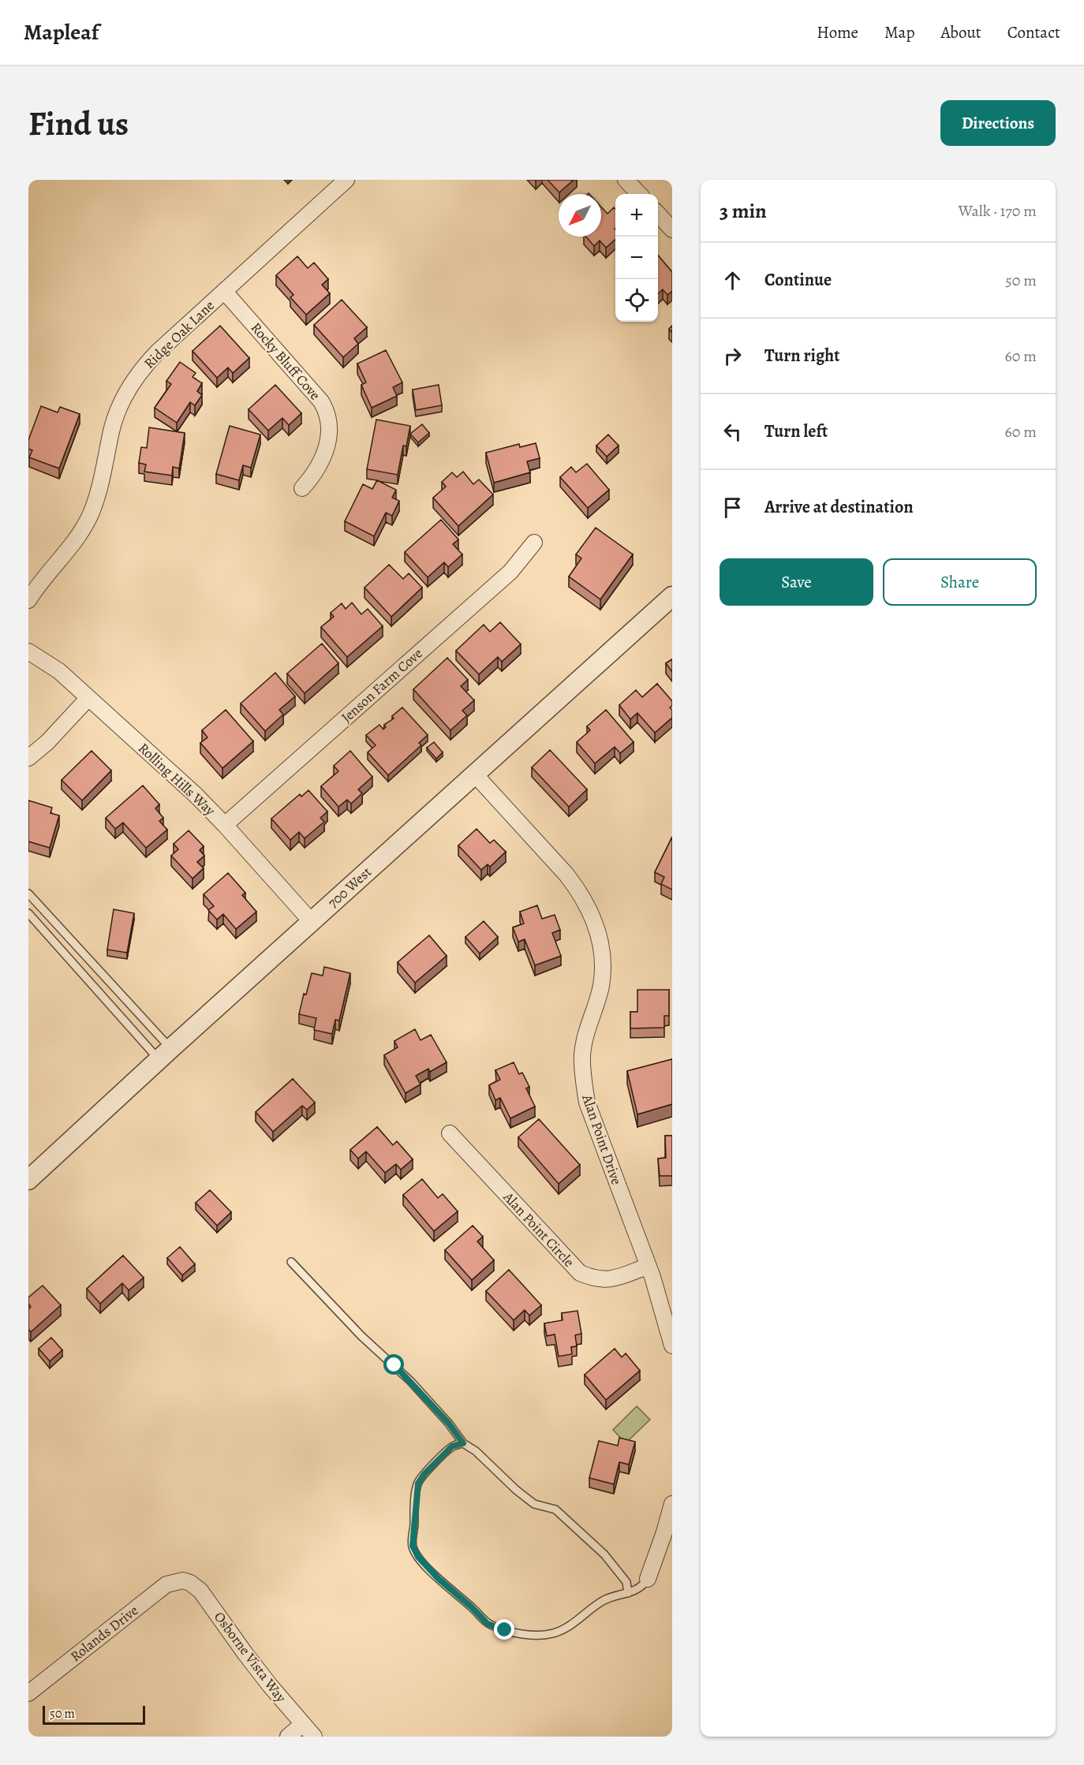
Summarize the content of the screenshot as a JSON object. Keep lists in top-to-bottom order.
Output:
{
  "streets": {
    "street": [
      "Ridge Oak Lane",
      "Rocky Bluff Cove",
      "Jenson Farm Cove",
      "Rolling Hills Way",
      "700 West",
      "Alan Point Drive",
      "Alan Point Circle",
      "Rolands Drive",
      "Osborne Vista Way"
    ]
  },
  "crossings": [
    ["Ridge Oak Lane", "Rocky Bluff Cove"],
    ["Jenson Farm Cove", "Rolling Hills Way"],
    ["Rolling Hills Way", "700 West"],
    ["700 West", "Alan Point Drive"],
    ["Alan Point Drive", "Alan Point Circle"],
    ["Rolands Drive", "Osborne Vista Way"]
  ],
  "scale_bar": "50 m",
  "north": "bottom left",
  "page": {
    "header": "Mapleaf",
    "nav": [
      "Home",
      "Map",
      "About",
      "Contact"
    ],
    "buttons": [
      "Directions",
      ["Save", "Share"]
    ],
    "title": "Find us",
    "heading": ["3 min", "Walk · 170 m"],
    "map_buttons": ["+", "−"],
    "list": [
      ["Continue", "50 m"],
      ["Turn right", "60 m"],
      ["Turn left", "60 m"],
      "Arrive at destination"
    ],
    "scale": "50 m"
  }
}
